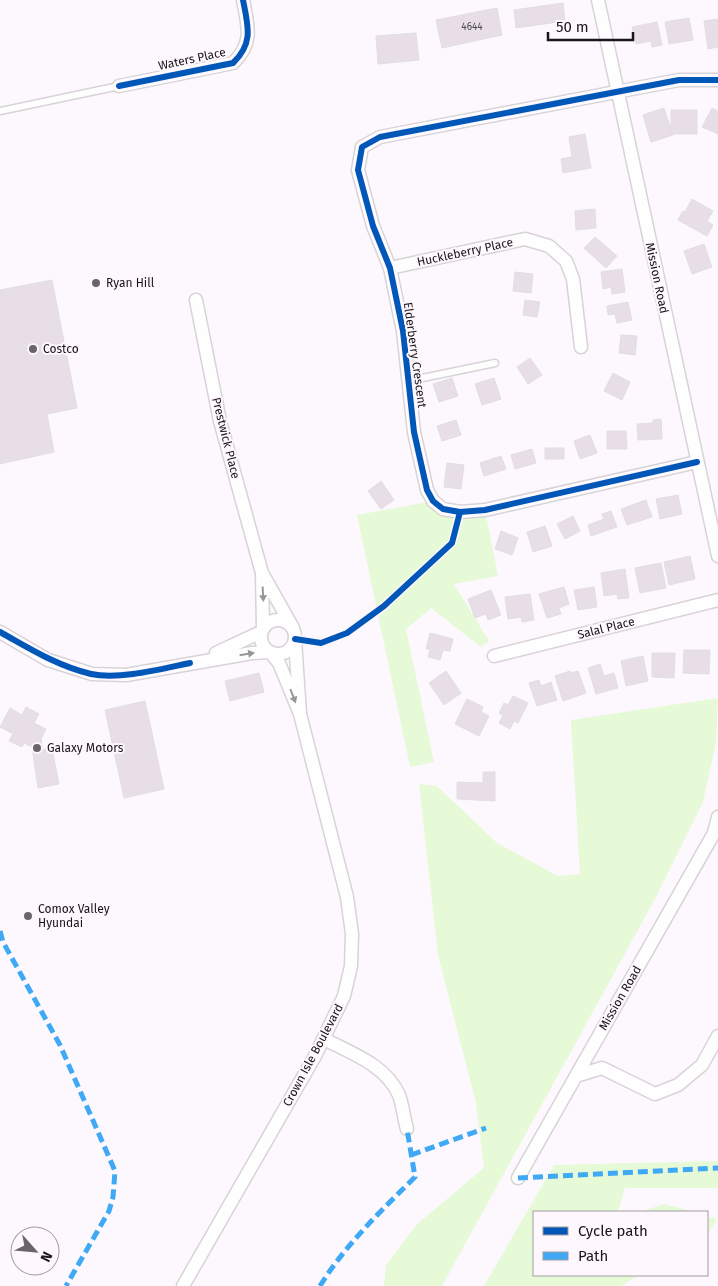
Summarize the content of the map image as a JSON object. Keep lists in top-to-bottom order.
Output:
{
  "streets": {
    "street": [
      "Waters Place",
      "Huckleberry Place",
      "Mission Road",
      "Elderberry Crescent",
      "Prestwick Place",
      "Salal Place",
      "Crown Isle Boulevard"
    ]
  },
  "crossings": [
    ["Huckleberry Place", "Elderberry Crescent"],
    ["Mission Road", "Elderberry Crescent"],
    ["Prestwick Place", "Crown Isle Boulevard"]
  ],
  "places": [
    "Ryan Hill",
    "Costco",
    "Galaxy Motors",
    "Comox Valley Hyundai"
  ],
  "house_numbers": ["4644"],
  "legend": ["Cycle path", "Path"],
  "scale_bar": "50 m",
  "north": "bottom right"
}
